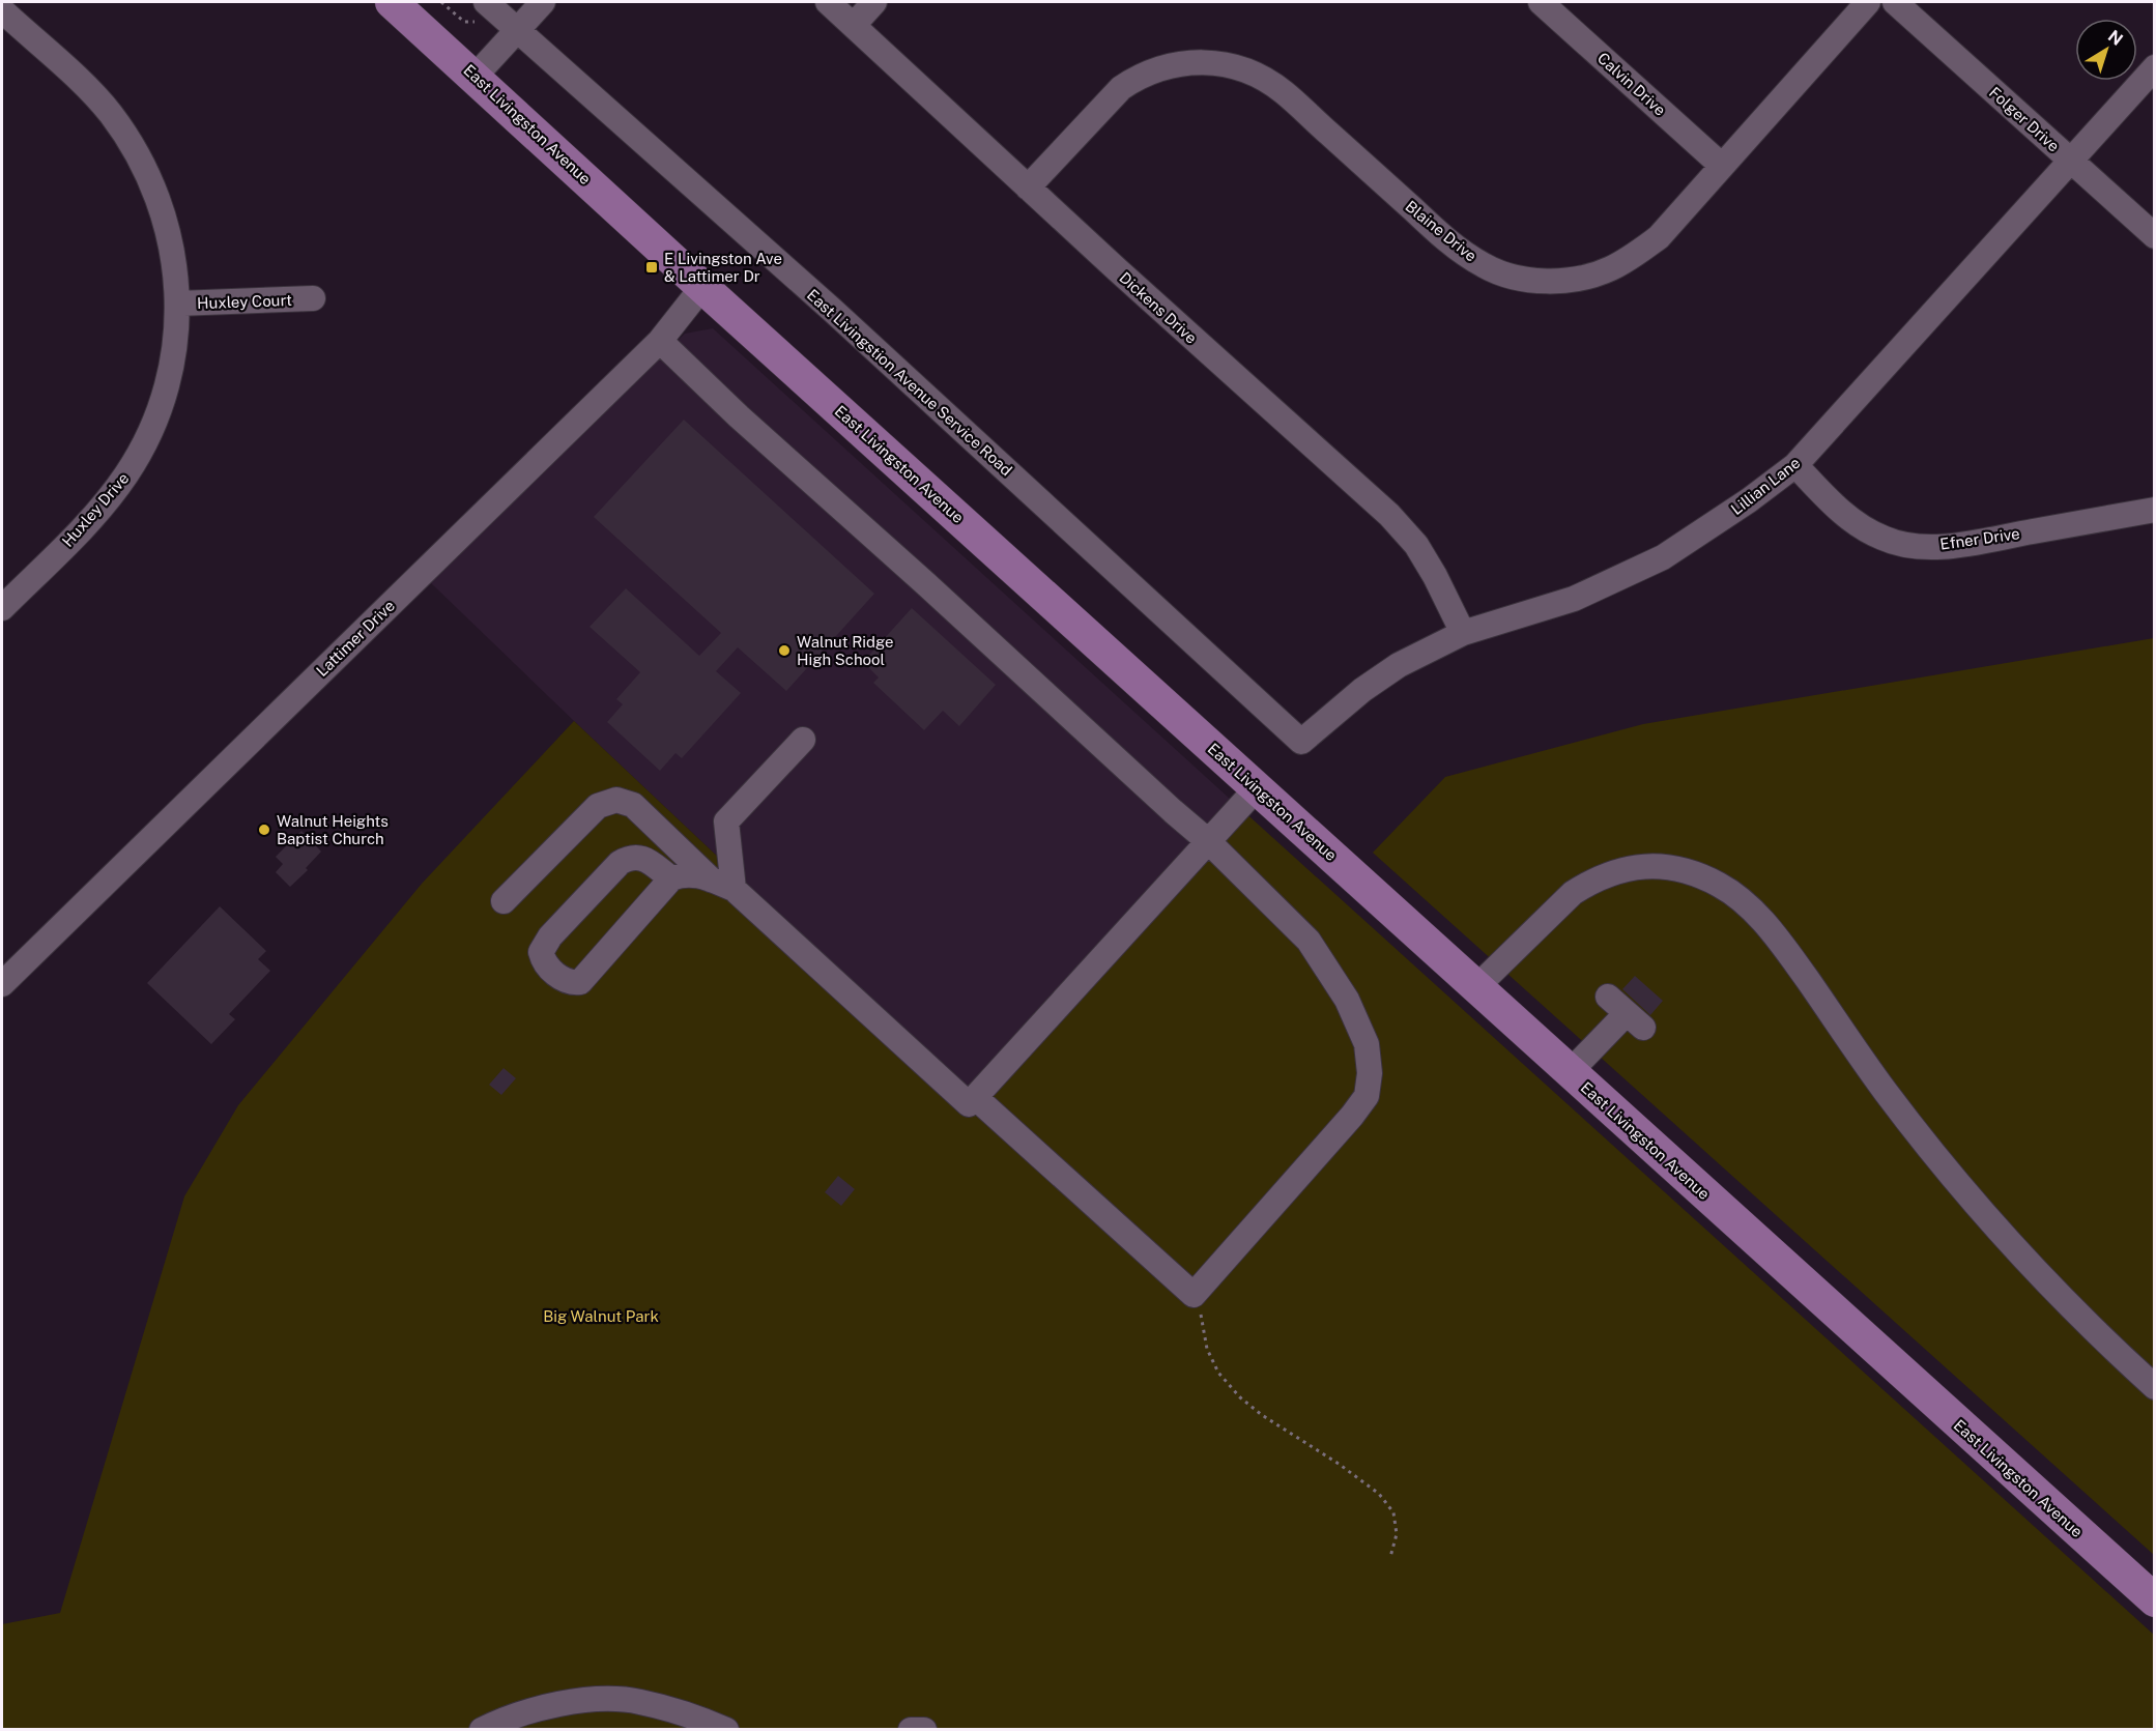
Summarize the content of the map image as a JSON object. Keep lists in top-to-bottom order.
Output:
{
  "streets": {
    "main road": ["East Livingston Avenue"],
    "street": [
      "Calvin Drive",
      "Folger Drive",
      "Blaine Drive",
      "Huxley Court",
      "Dickens Drive",
      "East Livingstion Avenue Service Road",
      "Lillian Lane",
      "Huxley Drive",
      "Efner Drive",
      "Lattimer Drive"
    ]
  },
  "crossings": [
    ["Calvin Drive", "Blaine Drive"],
    ["Folger Drive", "Lillian Lane"],
    ["East Livingston Avenue", "Lattimer Drive"],
    ["Blaine Drive", "Dickens Drive"],
    ["Huxley Court", "Huxley Drive"],
    ["Dickens Drive", "Lillian Lane"],
    ["East Livingstion Avenue Service Road", "Lillian Lane"],
    ["Lillian Lane", "Efner Drive"]
  ],
  "parks": ["Big Walnut Park"],
  "places": {
    "transit": ["E Livingston Ave & Lattimer Dr"],
    "other": ["Walnut Ridge High School", "Walnut Heights Baptist Church"]
  },
  "north": "top right"
}
